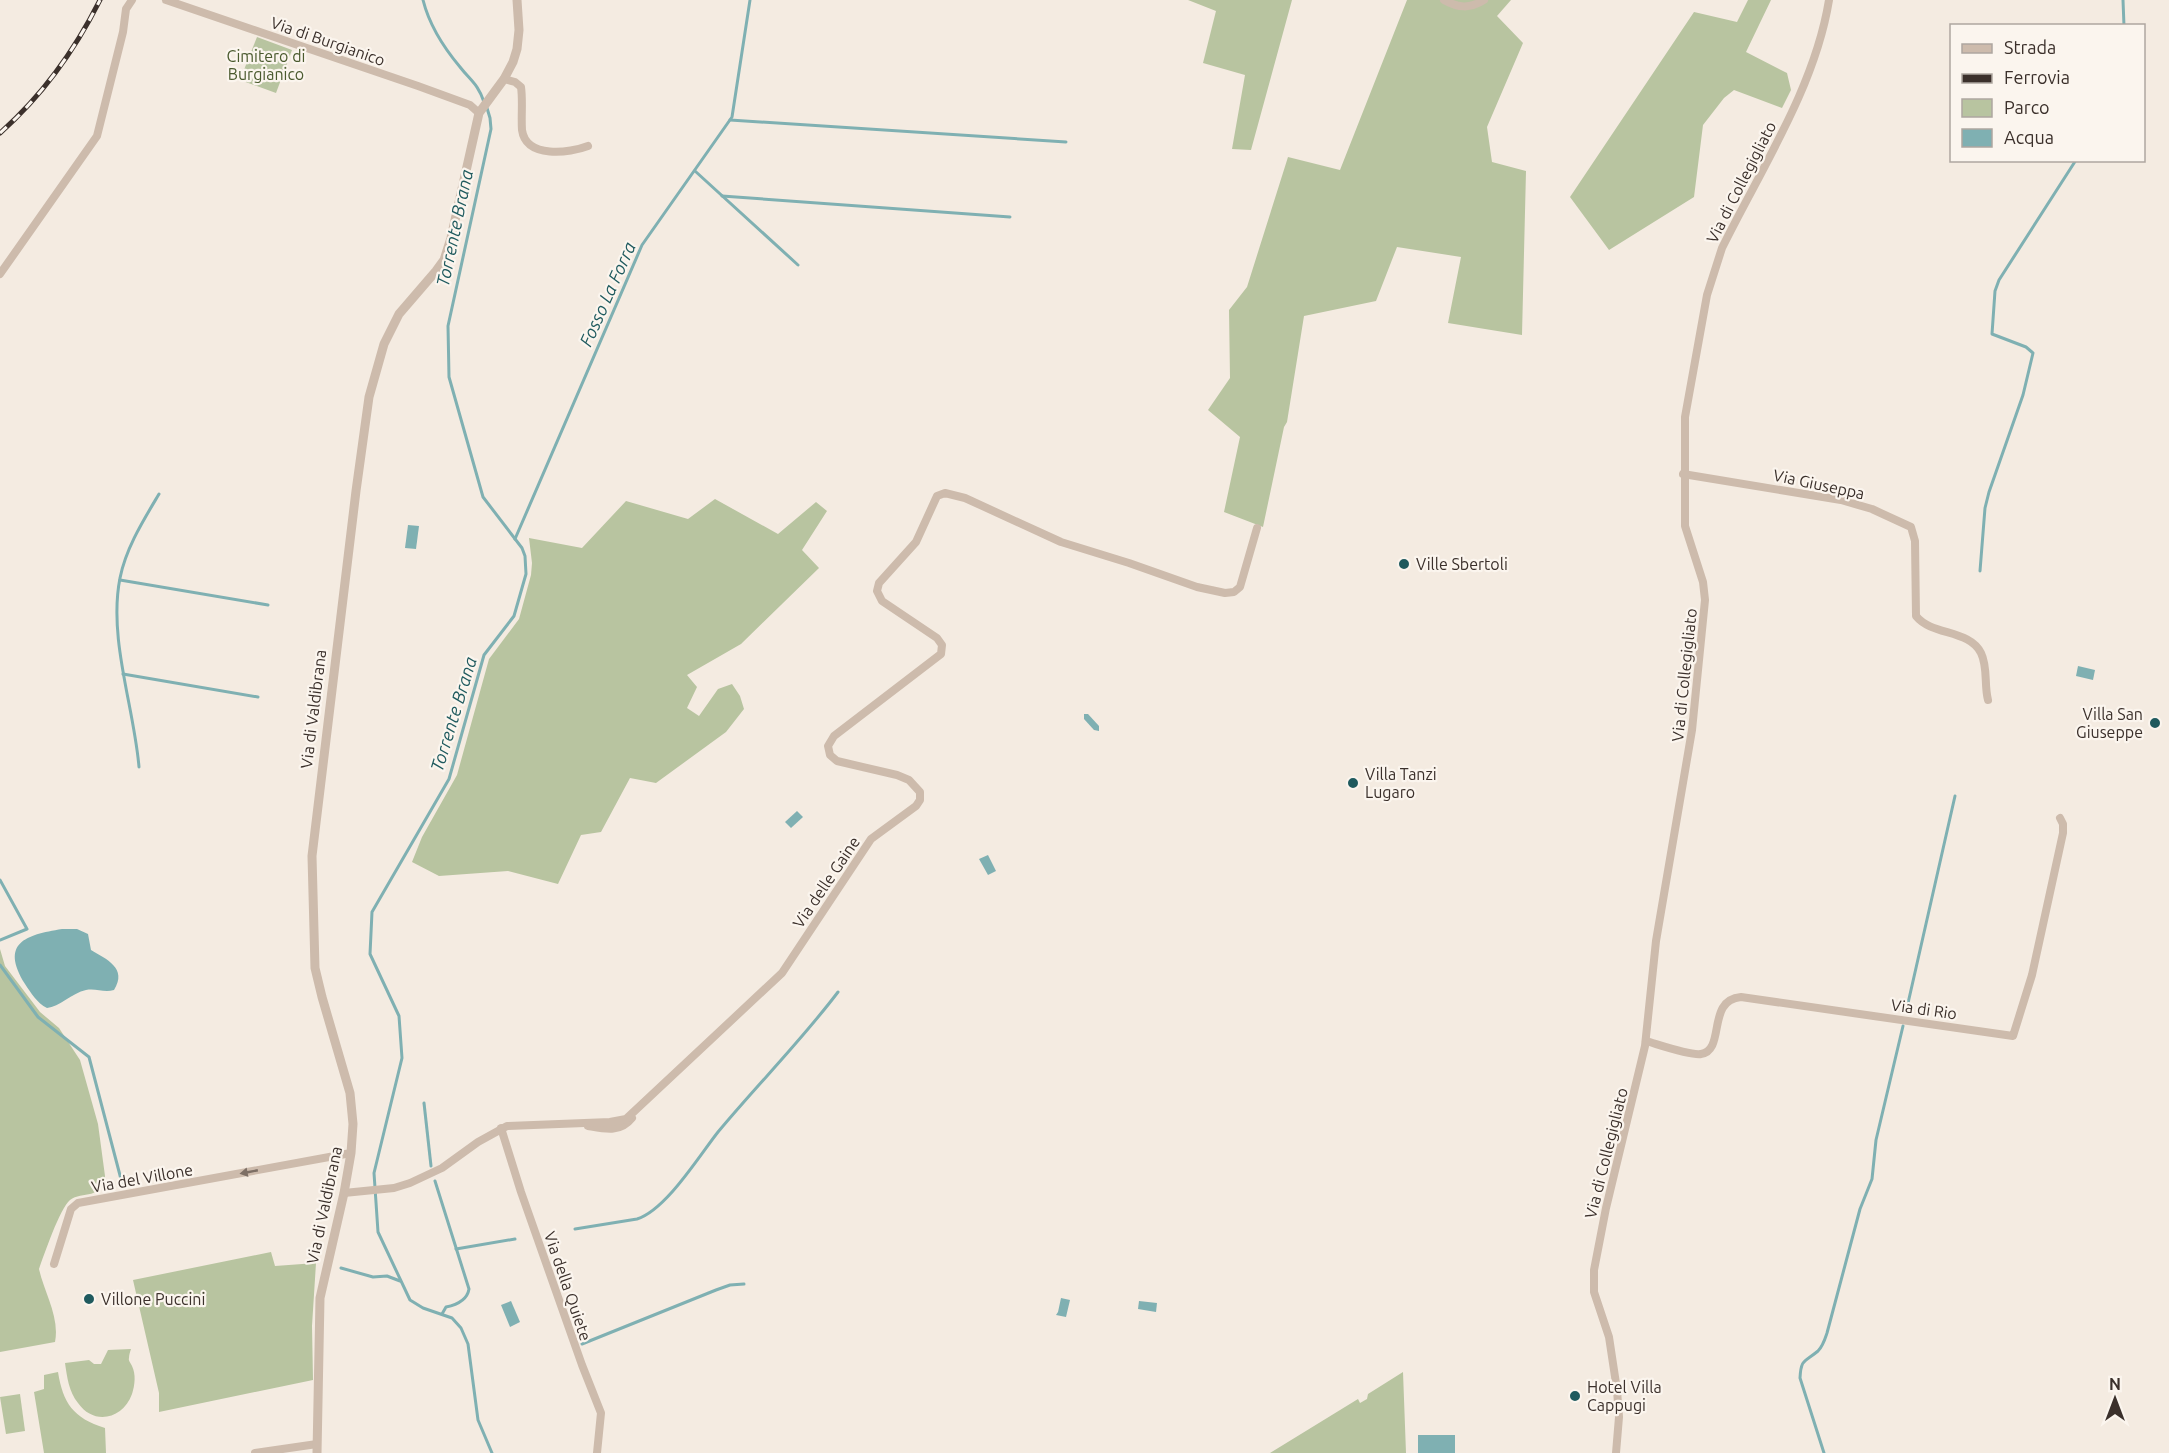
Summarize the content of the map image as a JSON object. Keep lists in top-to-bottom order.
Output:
{
  "streets": {
    "street": [
      "Via di Burgianico",
      "Via di Collegigliato",
      "Via Giuseppa",
      "Via di Valdibrana",
      "Via delle Gaine",
      "Via di Rio",
      "Via del Villone",
      "Via della Quiete"
    ]
  },
  "crossings": [
    ["Via di Burgianico", "Via di Valdibrana"],
    ["Via di Collegigliato", "Via Giuseppa"],
    ["Via di Collegigliato", "Via di Rio"],
    ["Via di Valdibrana", "Via delle Gaine"],
    ["Via di Valdibrana", "Via del Villone"],
    ["Via delle Gaine", "Via della Quiete"]
  ],
  "one_way": ["Via del Villone"],
  "water": ["Torrente Brana", "Fosso La Forra"],
  "parks": ["Cimitero di Burgianico"],
  "places": [
    "Ville Sbertoli",
    "Villa San Giuseppe",
    "Villa Tanzi Lugaro",
    "Villone Puccini",
    "Hotel Villa Cappugi"
  ],
  "legend": [
    "Strada",
    "Ferrovia",
    "Parco",
    "Acqua"
  ],
  "north": "top"
}
